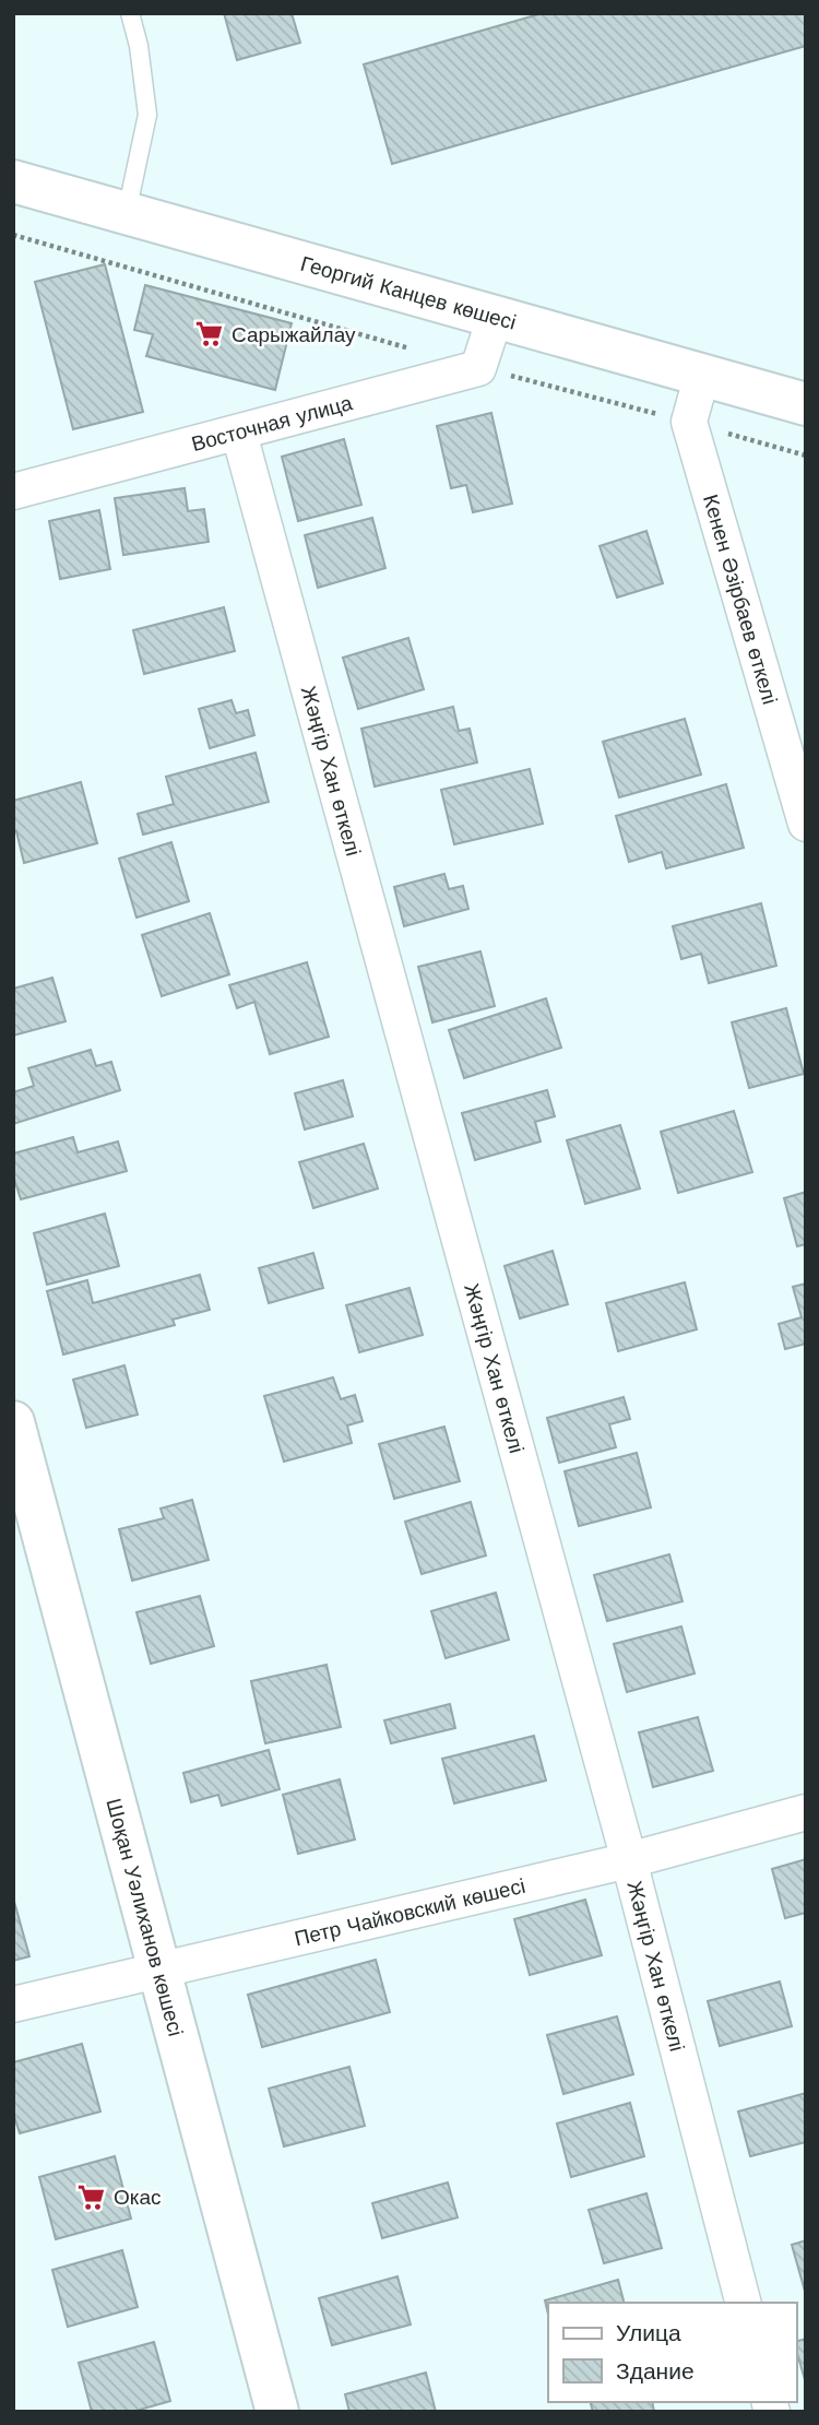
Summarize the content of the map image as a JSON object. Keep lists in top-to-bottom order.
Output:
{
  "streets": {
    "main road": ["Георгий Канцев көшесі", "Шоқан Уәлиханов көшесі"],
    "street": [
      "Восточная улица",
      "Кенен Әзірбаев өткелі",
      "Жәңгір Хан өткелі",
      "Петр Чайковский көшесі"
    ]
  },
  "crossings": [
    ["Георгий Канцев көшесі", "Восточная улица"],
    ["Георгий Канцев көшесі", "Кенен Әзірбаев өткелі"],
    ["Восточная улица", "Жәңгір Хан өткелі"],
    ["Жәңгір Хан өткелі", "Петр Чайковский көшесі"],
    ["Петр Чайковский көшесі", "Шоқан Уәлиханов көшесі"]
  ],
  "places": {
    "supermarket": ["Сарыжайлау", "Окас"]
  },
  "legend": ["Улица", "Здание"]
}
